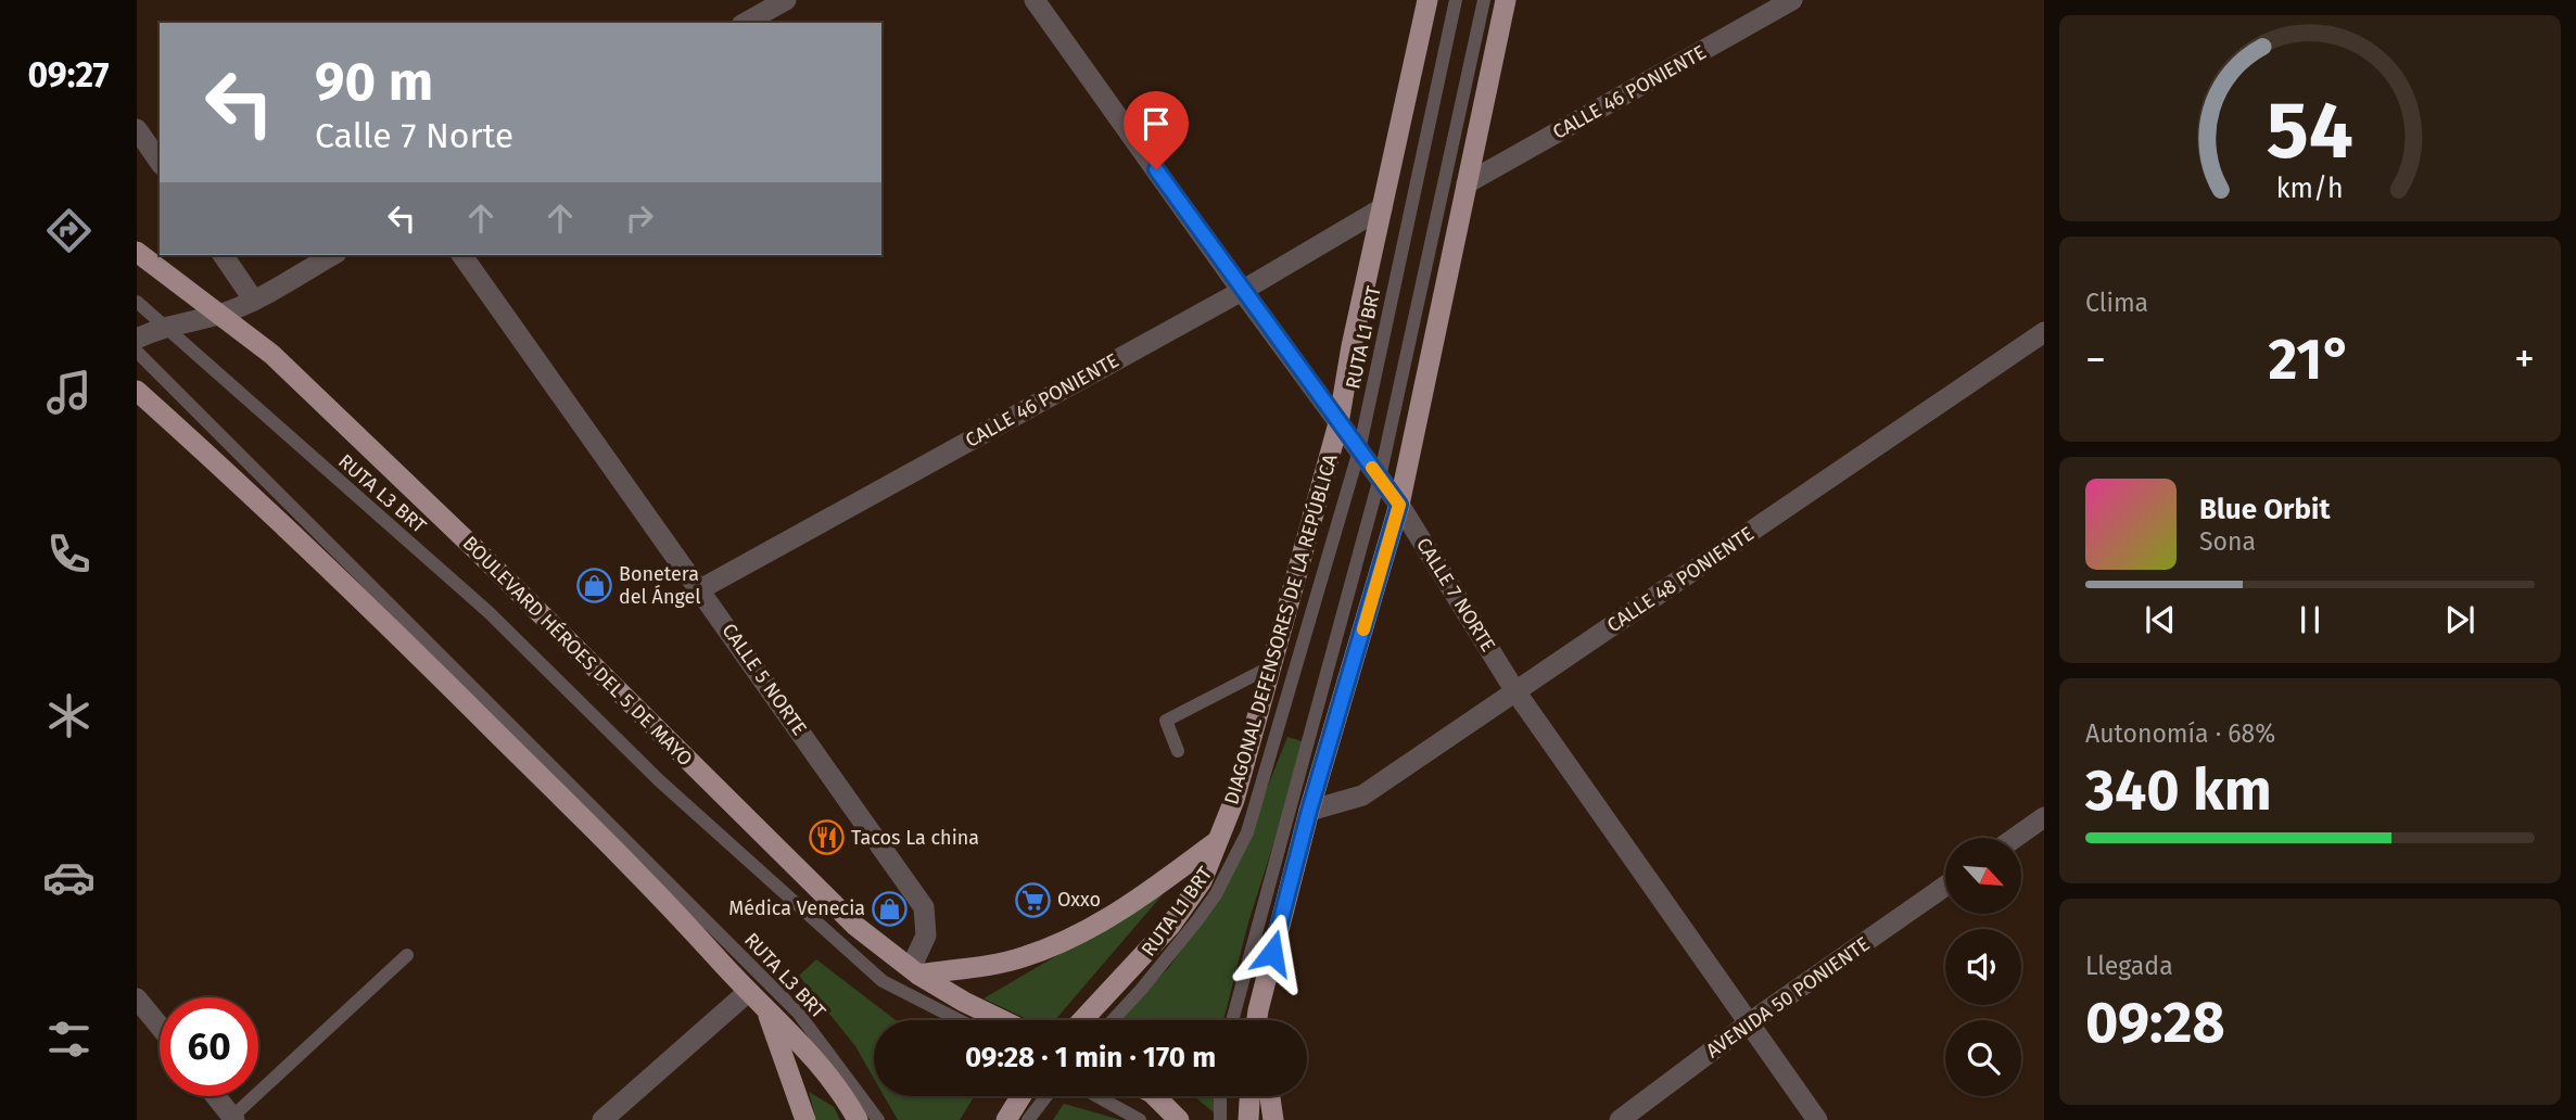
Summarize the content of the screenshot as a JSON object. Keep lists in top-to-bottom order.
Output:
{
  "streets": {
    "main road": ["DIAGONAL DEFENSORES DE LA REPÚBLICA", "BOULEVARD HÉROES DEL 5 DE MAYO"],
    "street": [
      "CALLE 46 PONIENTE",
      "CALLE 48 PONIENTE",
      "CALLE 7 NORTE",
      "CALLE 5 NORTE",
      "AVENIDA 50 PONIENTE"
    ],
    "lane": ["RUTA L1 BRT", "RUTA L3 BRT"]
  },
  "crossings": [
    ["CALLE 46 PONIENTE", "CALLE 7 NORTE"],
    ["CALLE 46 PONIENTE", "DIAGONAL DEFENSORES DE LA REPÚBLICA"],
    ["CALLE 46 PONIENTE", "CALLE 5 NORTE"],
    ["RUTA L1 BRT", "CALLE 7 NORTE"],
    ["CALLE 48 PONIENTE", "CALLE 7 NORTE"],
    ["CALLE 7 NORTE", "DIAGONAL DEFENSORES DE LA REPÚBLICA"],
    ["CALLE 7 NORTE", "AVENIDA 50 PONIENTE"],
    ["BOULEVARD HÉROES DEL 5 DE MAYO", "CALLE 5 NORTE"]
  ],
  "places": {
    "shop": ["Bonetera del Ángel", "Médica Venecia"],
    "restaurant": ["Tacos La china"],
    "supermarket": ["Oxxo"]
  },
  "north": "bottom right",
  "page": {
    "tabs": "09:27",
    "turn": ["90 m", "Calle 7 Norte"],
    "tile": [
      "Clima",
      ["Autonomía · 68%", "340 km"],
      ["Llegada", "09:28"]
    ],
    "heat": ["−", "21°", "+"],
    "song": ["Blue Orbit", "Sona"],
    "limit": "60",
    "trip": "09:28 · 1 min · 170 m",
    "gauge": ["54", "km/h"]
  }
}
